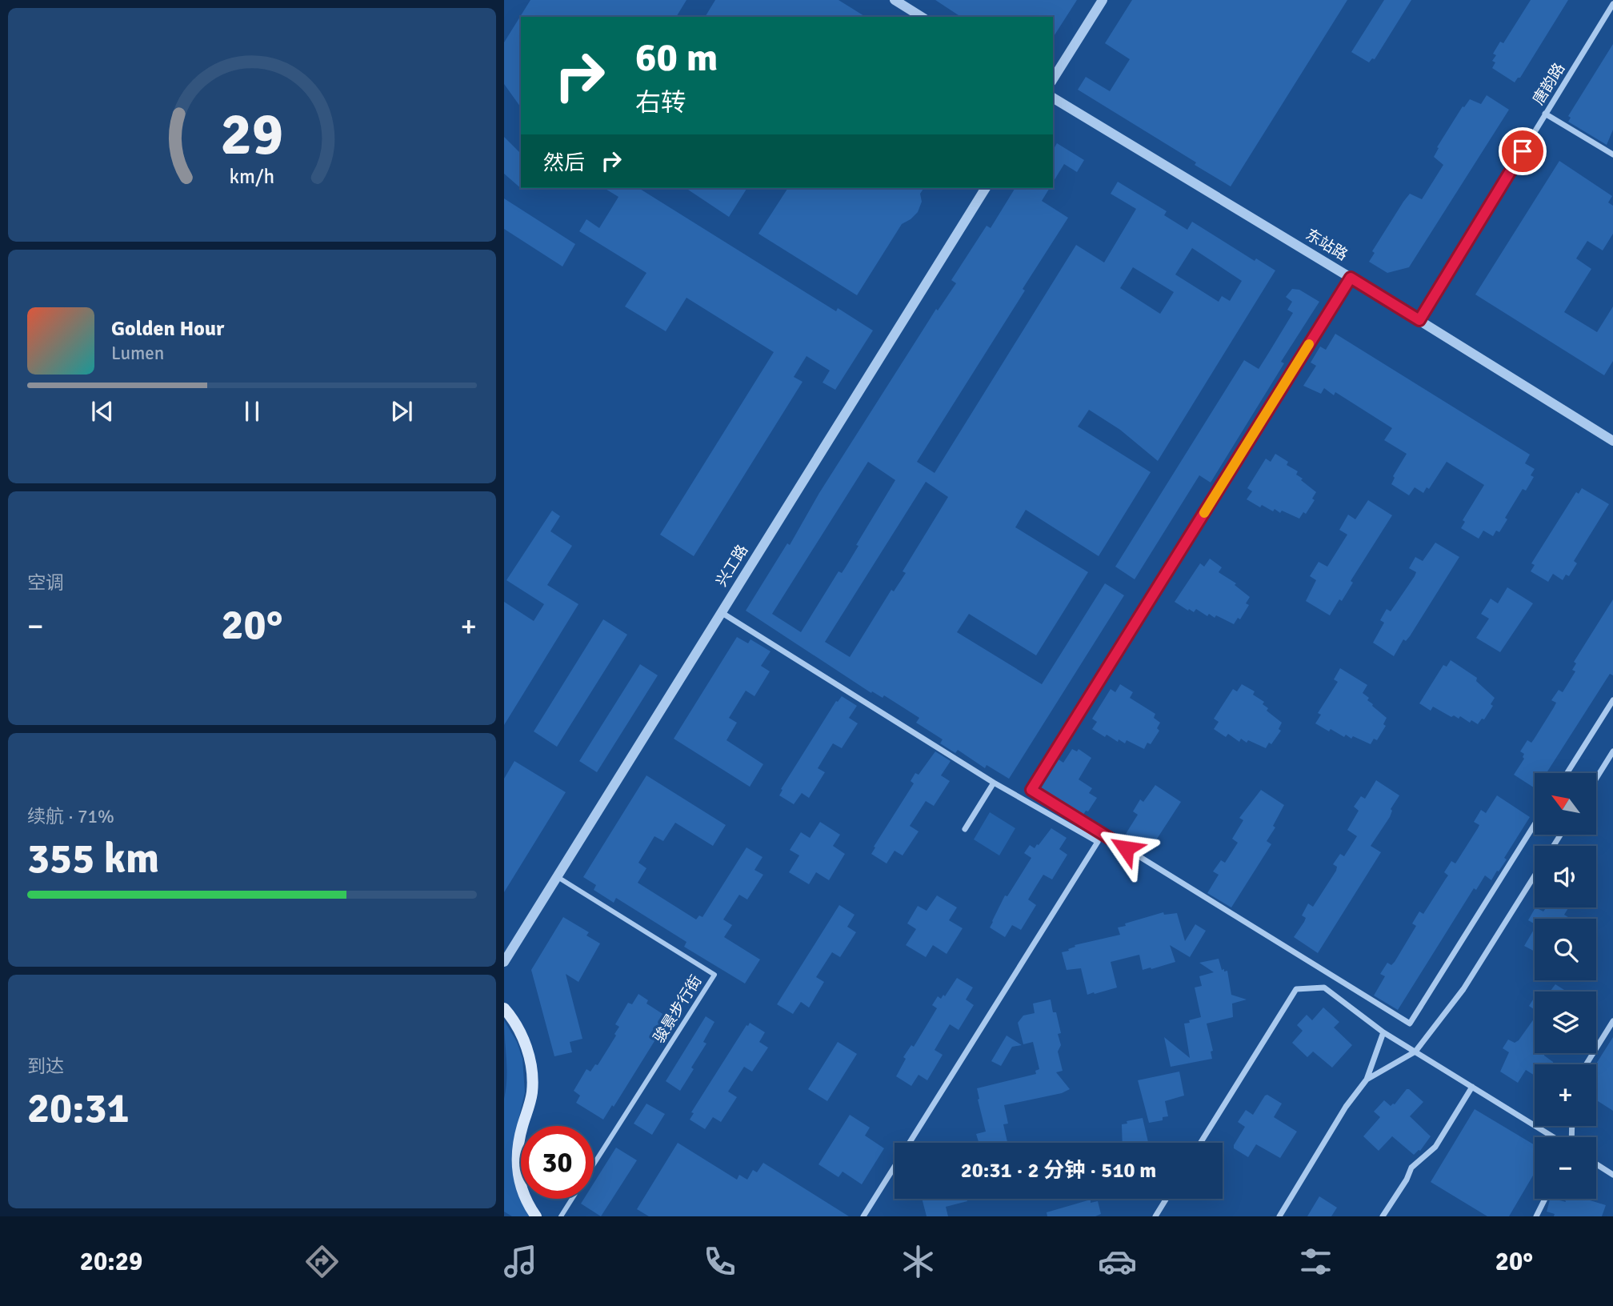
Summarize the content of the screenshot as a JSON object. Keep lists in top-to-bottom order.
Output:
{
  "streets": {
    "street": [
      "唐韵路",
      "东站路",
      "兴工路",
      "骏景步行街"
    ]
  },
  "crossings": [
    ["唐韵路", "东站路"],
    ["兴工路", "骏景步行街"]
  ],
  "north": "top left",
  "page": {
    "turn": ["60 m", "右转"],
    "then": "然后",
    "song": ["Golden Hour", "Lumen"],
    "tile": [
      "空调",
      ["续航 · 71%", "355 km"],
      ["到达", "20:31"]
    ],
    "heat": ["−", "20°", "+"],
    "map_buttons": ["+", "−"],
    "limit": "30",
    "trip": "20:31 · 2 分钟 · 510 m",
    "tabs": ["20:29", "20°"],
    "gauge": ["29", "km/h"]
  }
}
